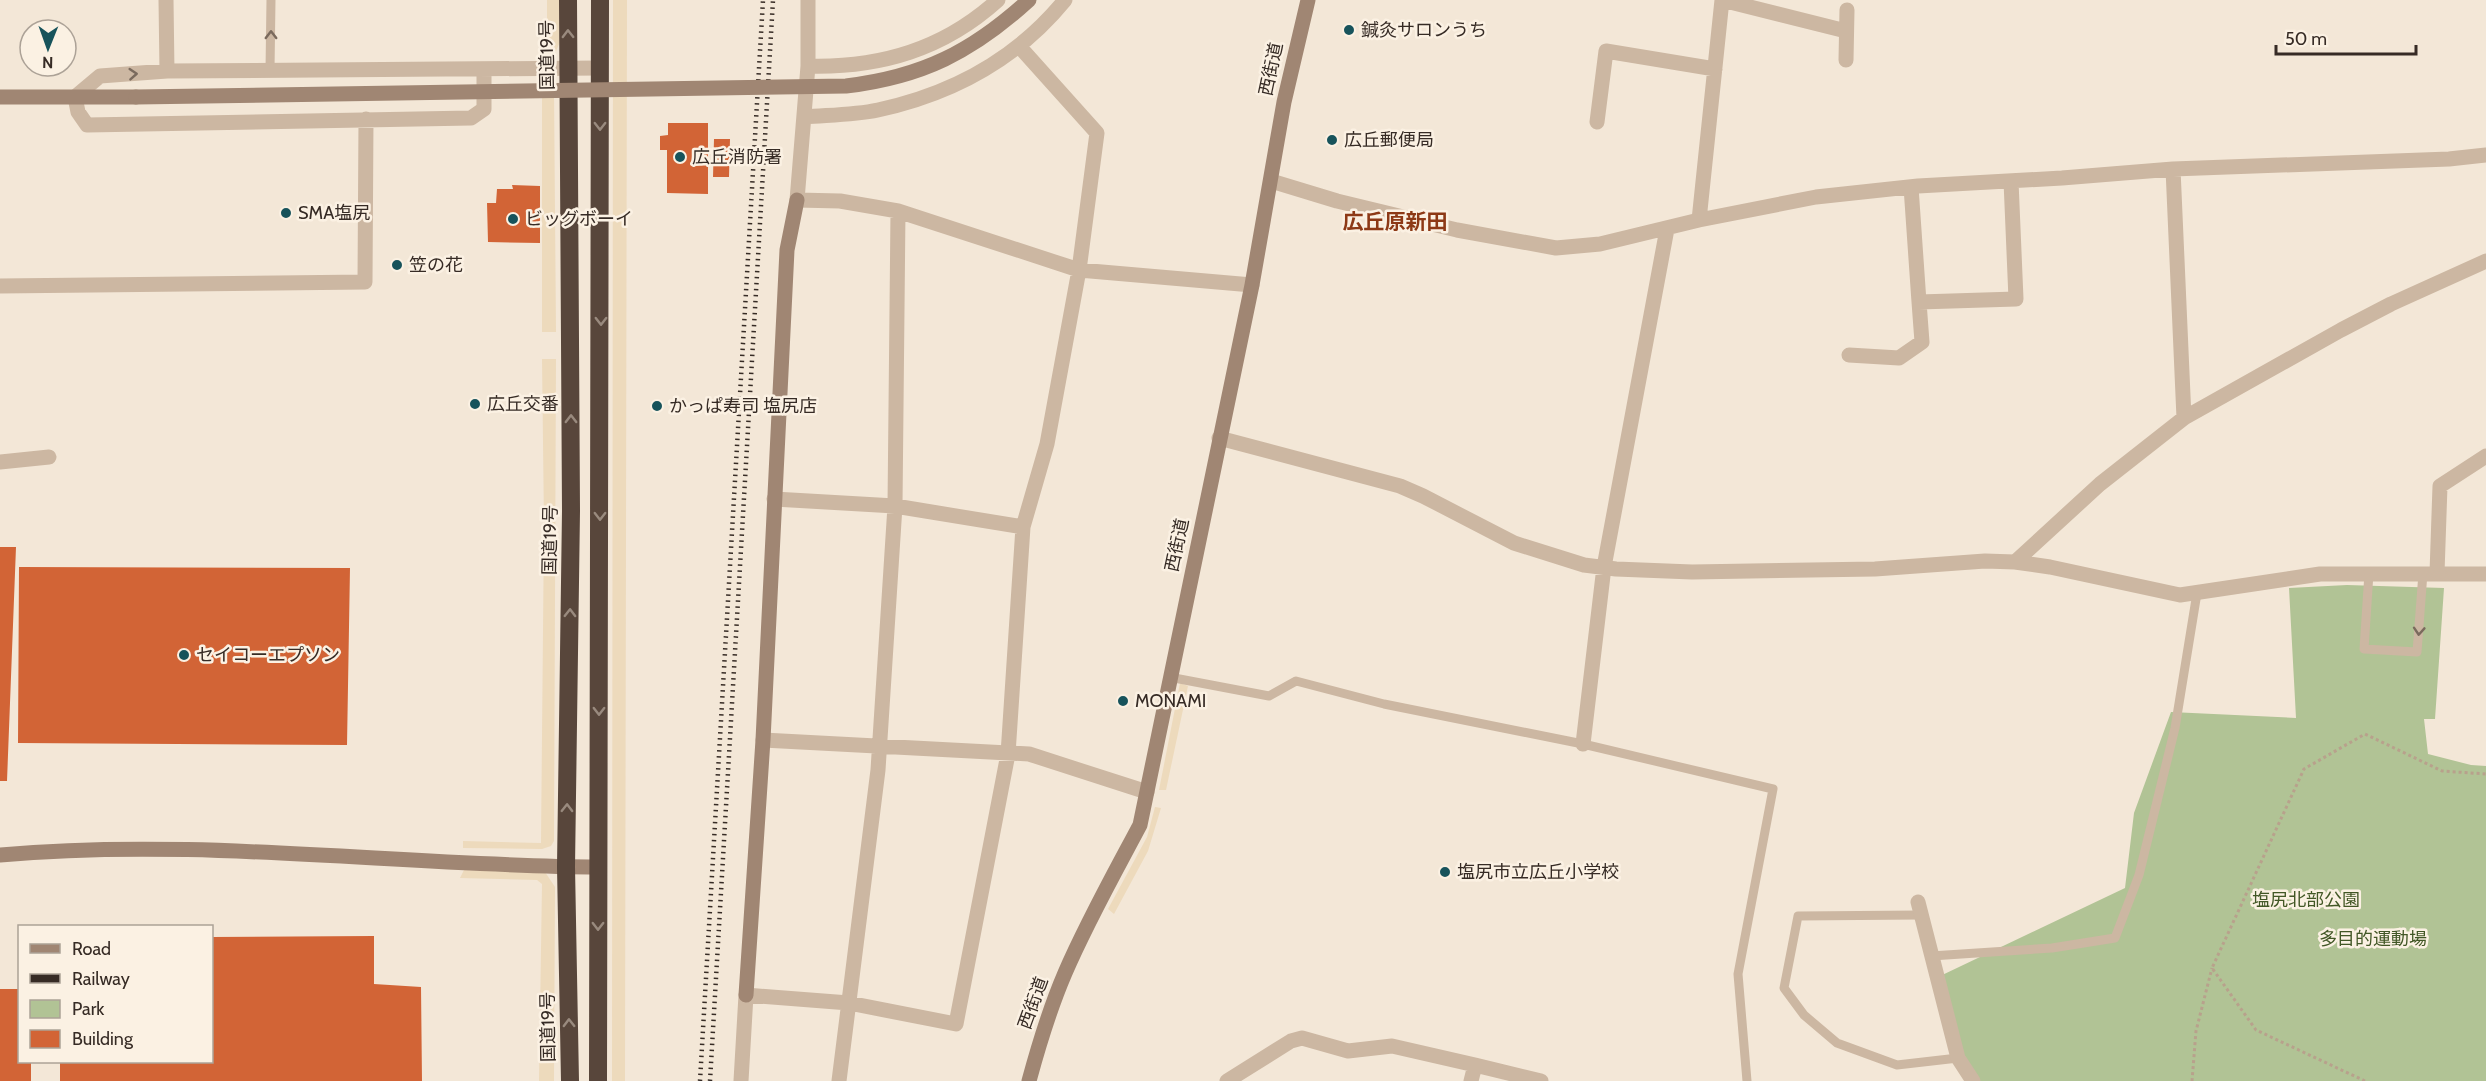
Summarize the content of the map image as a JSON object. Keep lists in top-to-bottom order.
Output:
{
  "streets": {
    "highway": ["国道19号"],
    "street": ["西街道"]
  },
  "districts": ["広丘原新田"],
  "parks": ["塩尻北部公園", "多目的運動場"],
  "places": [
    "鍼灸サロンうち",
    "広丘郵便局",
    "広丘消防署",
    "SMA塩尻",
    "ビッグボーイ",
    "笠の花",
    "広丘交番",
    "かっぱ寿司 塩尻店",
    "セイコーエプソン",
    "MONAMI",
    "塩尻市立広丘小学校"
  ],
  "legend": [
    "Road",
    "Railway",
    "Park",
    "Building"
  ],
  "scale_bar": "50 m",
  "north": "bottom"
}
